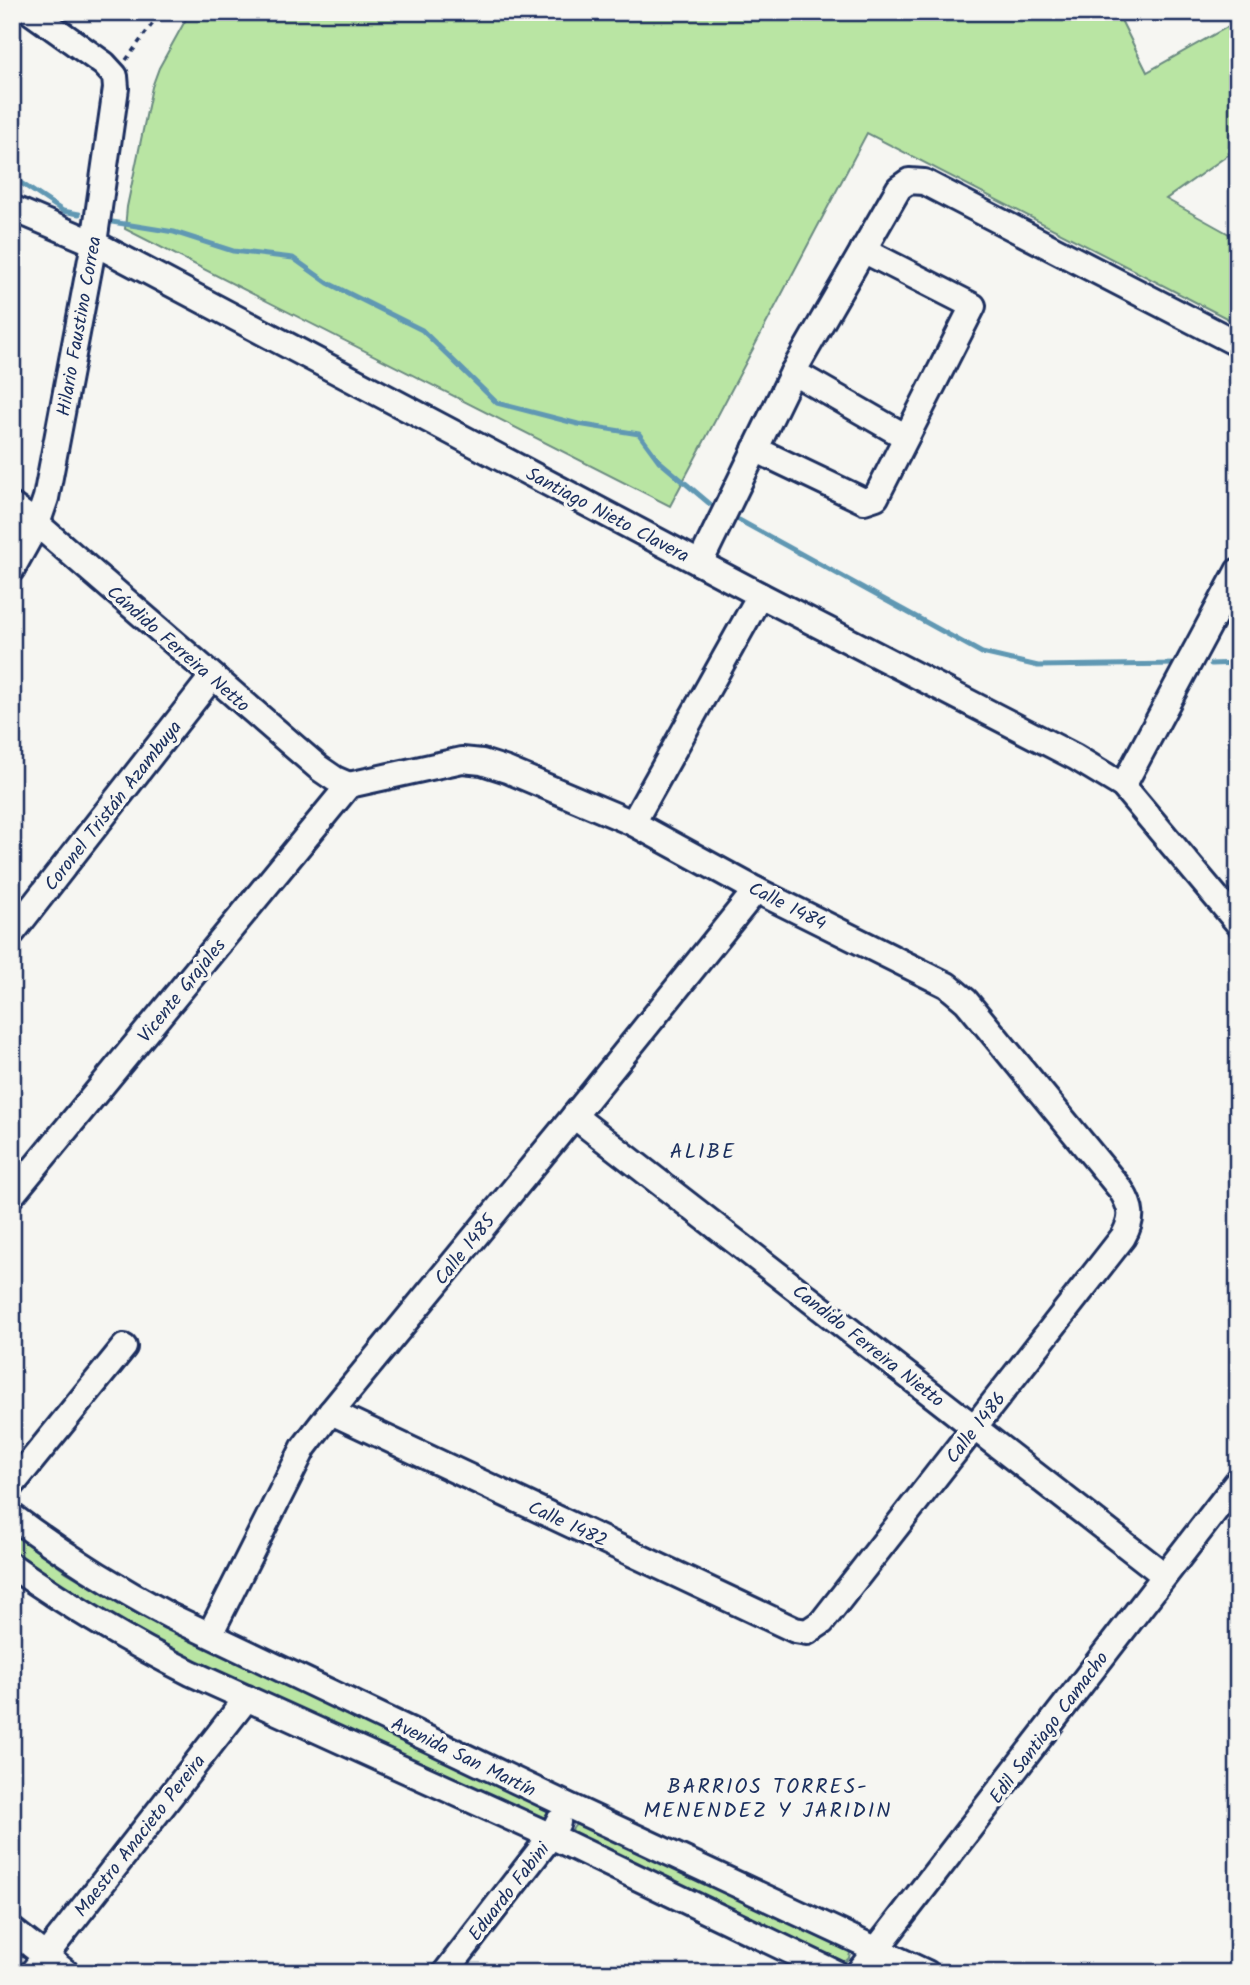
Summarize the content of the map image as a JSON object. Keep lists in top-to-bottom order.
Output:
{
  "streets": {
    "street": [
      "Hilario Faustino Correa",
      "Santiago Nieto Clavera",
      "Cándido Ferreira Netto",
      "Coronel Tristán Azambuya",
      "Calle 1484",
      "Vicente Grajales",
      "Calle 1485",
      "Candido Ferreira Nietto",
      "Calle 1486",
      "Calle 1482",
      "Edil Santiago Camacho",
      "Avenida San Martín",
      "Maestro Anacieto Pereira",
      "Eduardo Fabini"
    ]
  },
  "crossings": [
    ["Hilario Faustino Correa", "Santiago Nieto Clavera"],
    ["Hilario Faustino Correa", "Cándido Ferreira Netto"],
    ["Cándido Ferreira Netto", "Coronel Tristán Azambuya"],
    ["Cándido Ferreira Netto", "Calle 1484"],
    ["Cándido Ferreira Netto", "Vicente Grajales"],
    ["Calle 1484", "Vicente Grajales"],
    ["Calle 1484", "Calle 1485"],
    ["Calle 1484", "Calle 1486"],
    ["Calle 1485", "Candido Ferreira Nietto"],
    ["Calle 1485", "Calle 1482"],
    ["Calle 1485", "Avenida San Martín"],
    ["Candido Ferreira Nietto", "Calle 1486"],
    ["Candido Ferreira Nietto", "Edil Santiago Camacho"],
    ["Calle 1486", "Calle 1482"],
    ["Edil Santiago Camacho", "Avenida San Martín"],
    ["Avenida San Martín", "Maestro Anacieto Pereira"],
    ["Avenida San Martín", "Eduardo Fabini"]
  ],
  "districts": ["ALIBE", "BARRIOS TORRES- MENENDEZ Y JARIDIN"]
}
